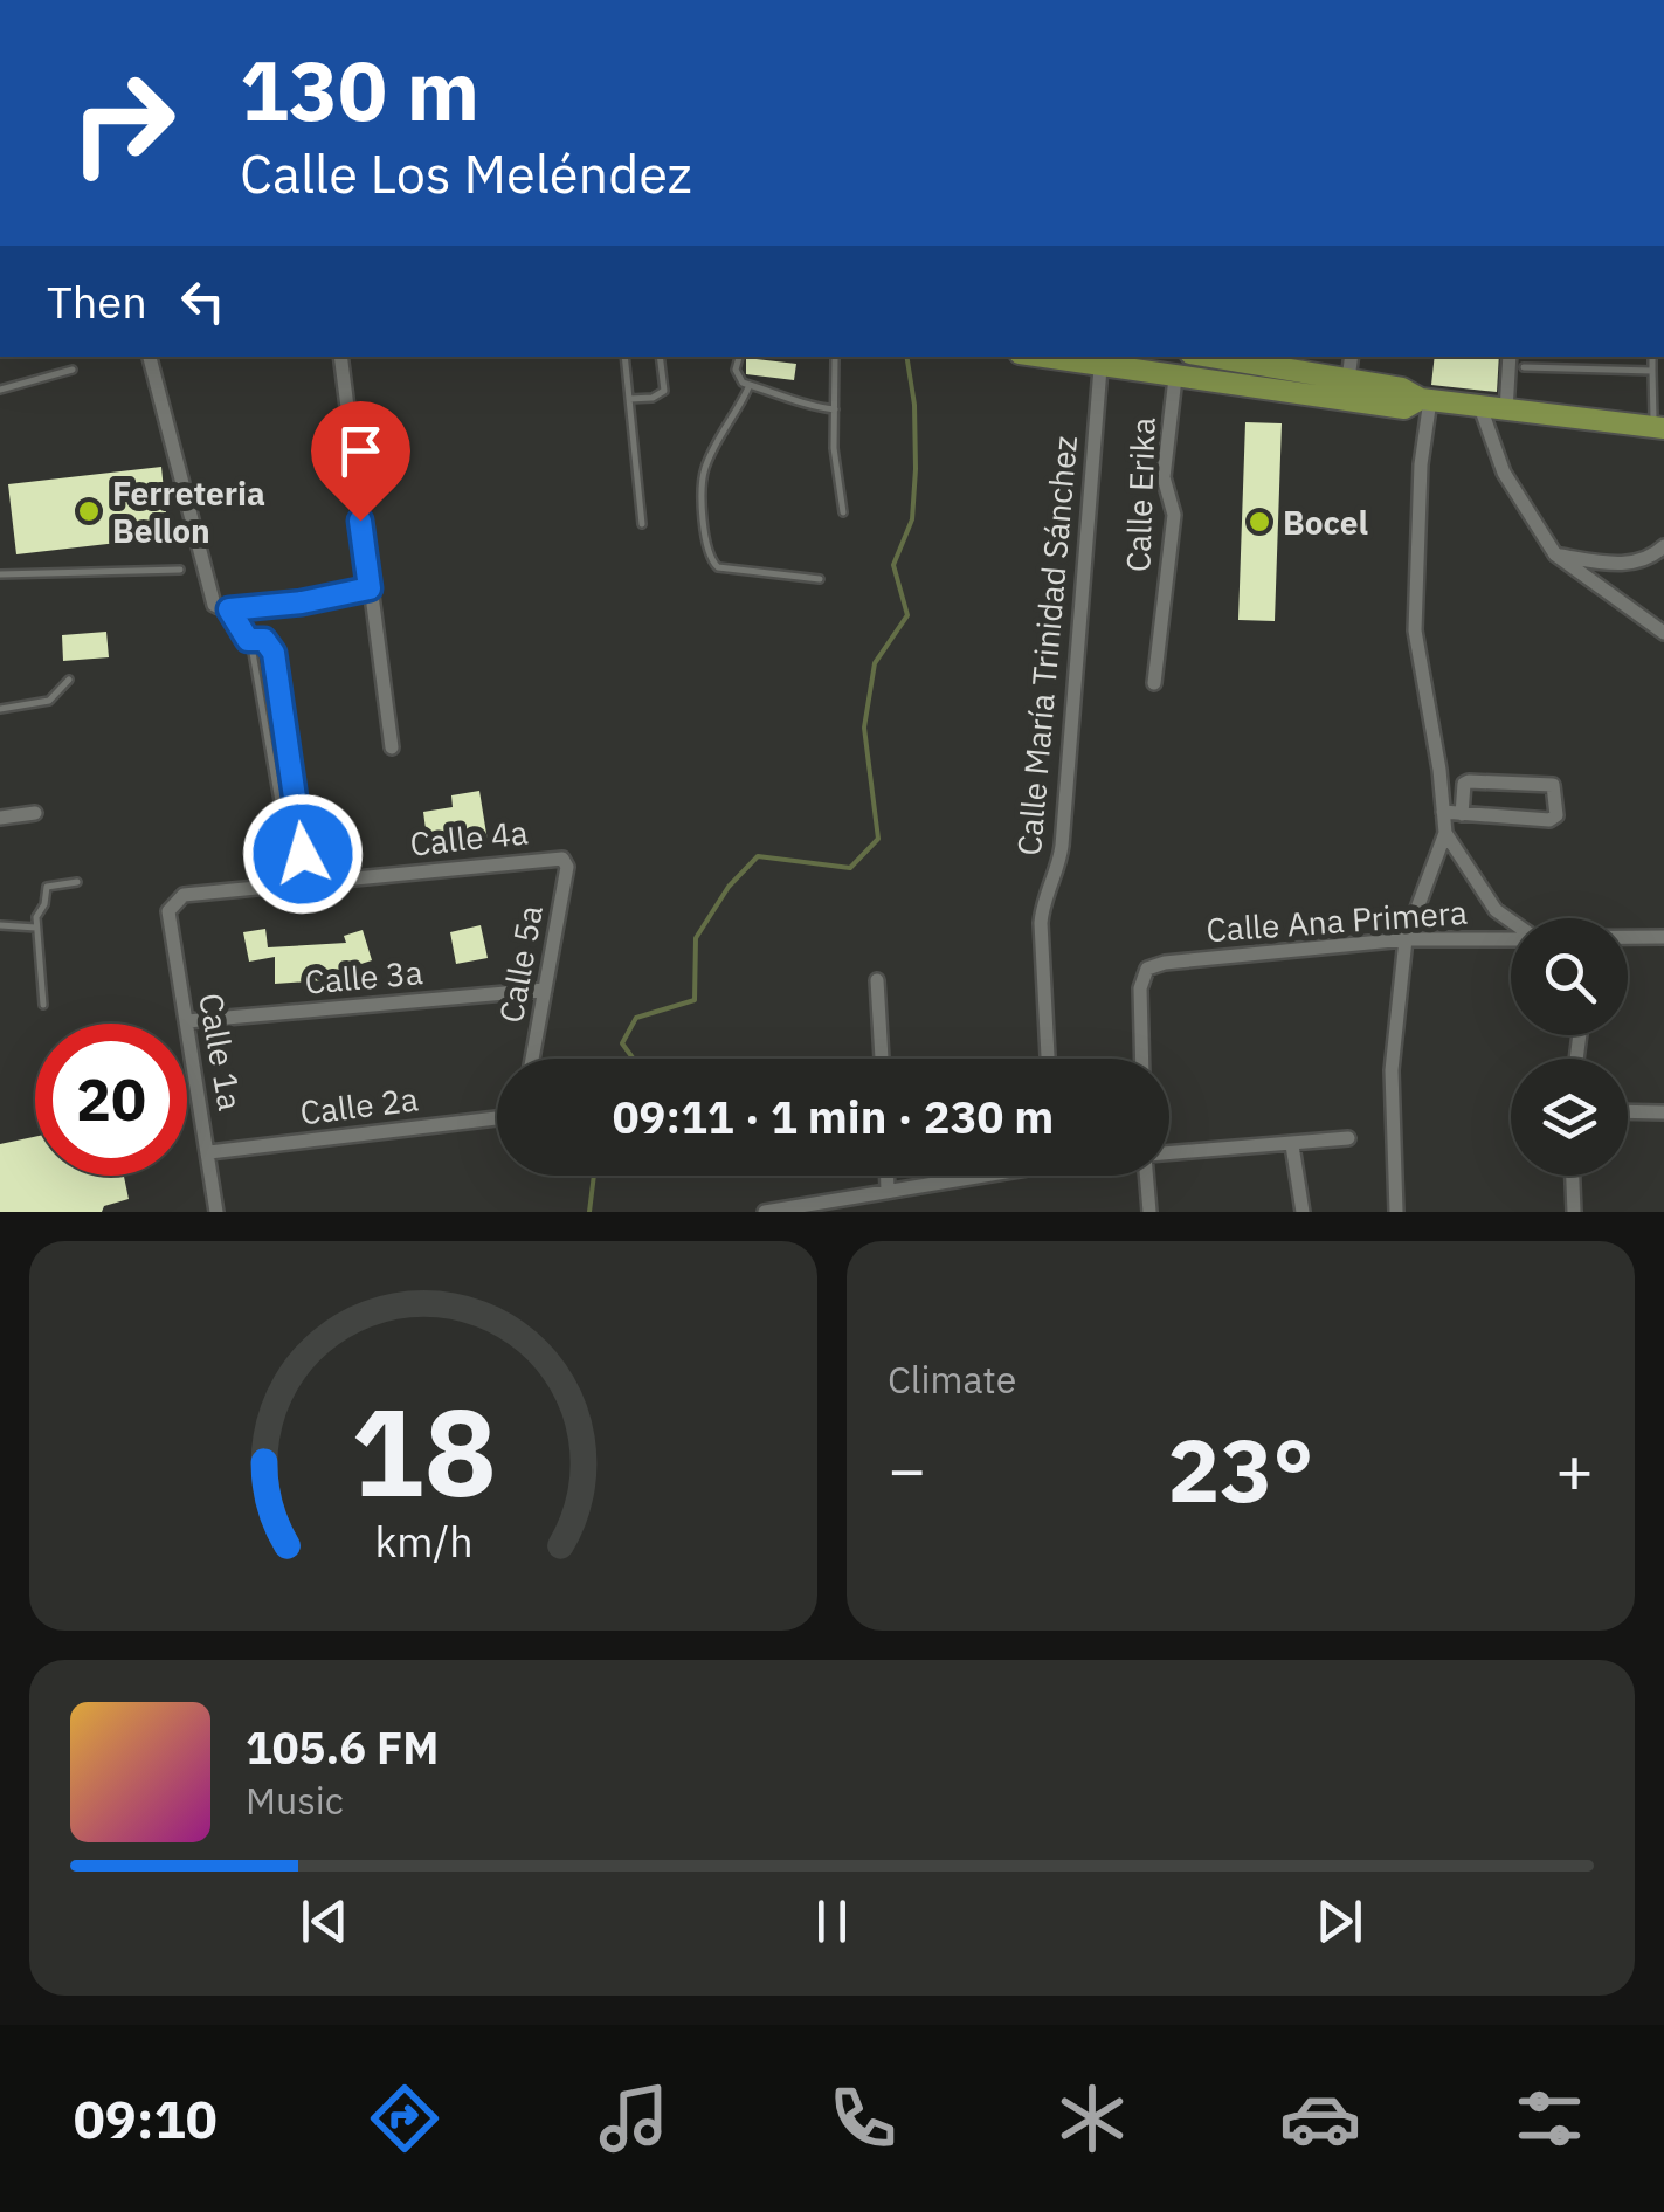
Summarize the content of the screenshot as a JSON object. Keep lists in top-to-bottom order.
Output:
{
  "streets": {
    "street": [
      "Calle Erika",
      "Calle María Trinidad Sánchez",
      "Calle 4a",
      "Calle Ana Primera",
      "Calle 5a",
      "Calle 3a",
      "Calle 1a",
      "Calle 2a"
    ]
  },
  "crossings": [
    ["Calle 4a", "Calle 5a"],
    ["Calle 4a", "Calle 1a"],
    ["Calle 5a", "Calle 3a"],
    ["Calle 3a", "Calle 1a"],
    ["Calle 1a", "Calle 2a"]
  ],
  "places": ["Ferreteria Bellon", "Bocel"],
  "page": {
    "turn": ["130 m", "Calle Los Meléndez"],
    "then": "Then",
    "limit": "20",
    "trip": "09:11 · 1 min · 230 m",
    "tile": "Climate",
    "heat": ["−", "23°", "+"],
    "song": ["105.6 FM", "Music"],
    "tabs": "09:10",
    "gauge": ["18", "km/h"]
  }
}
